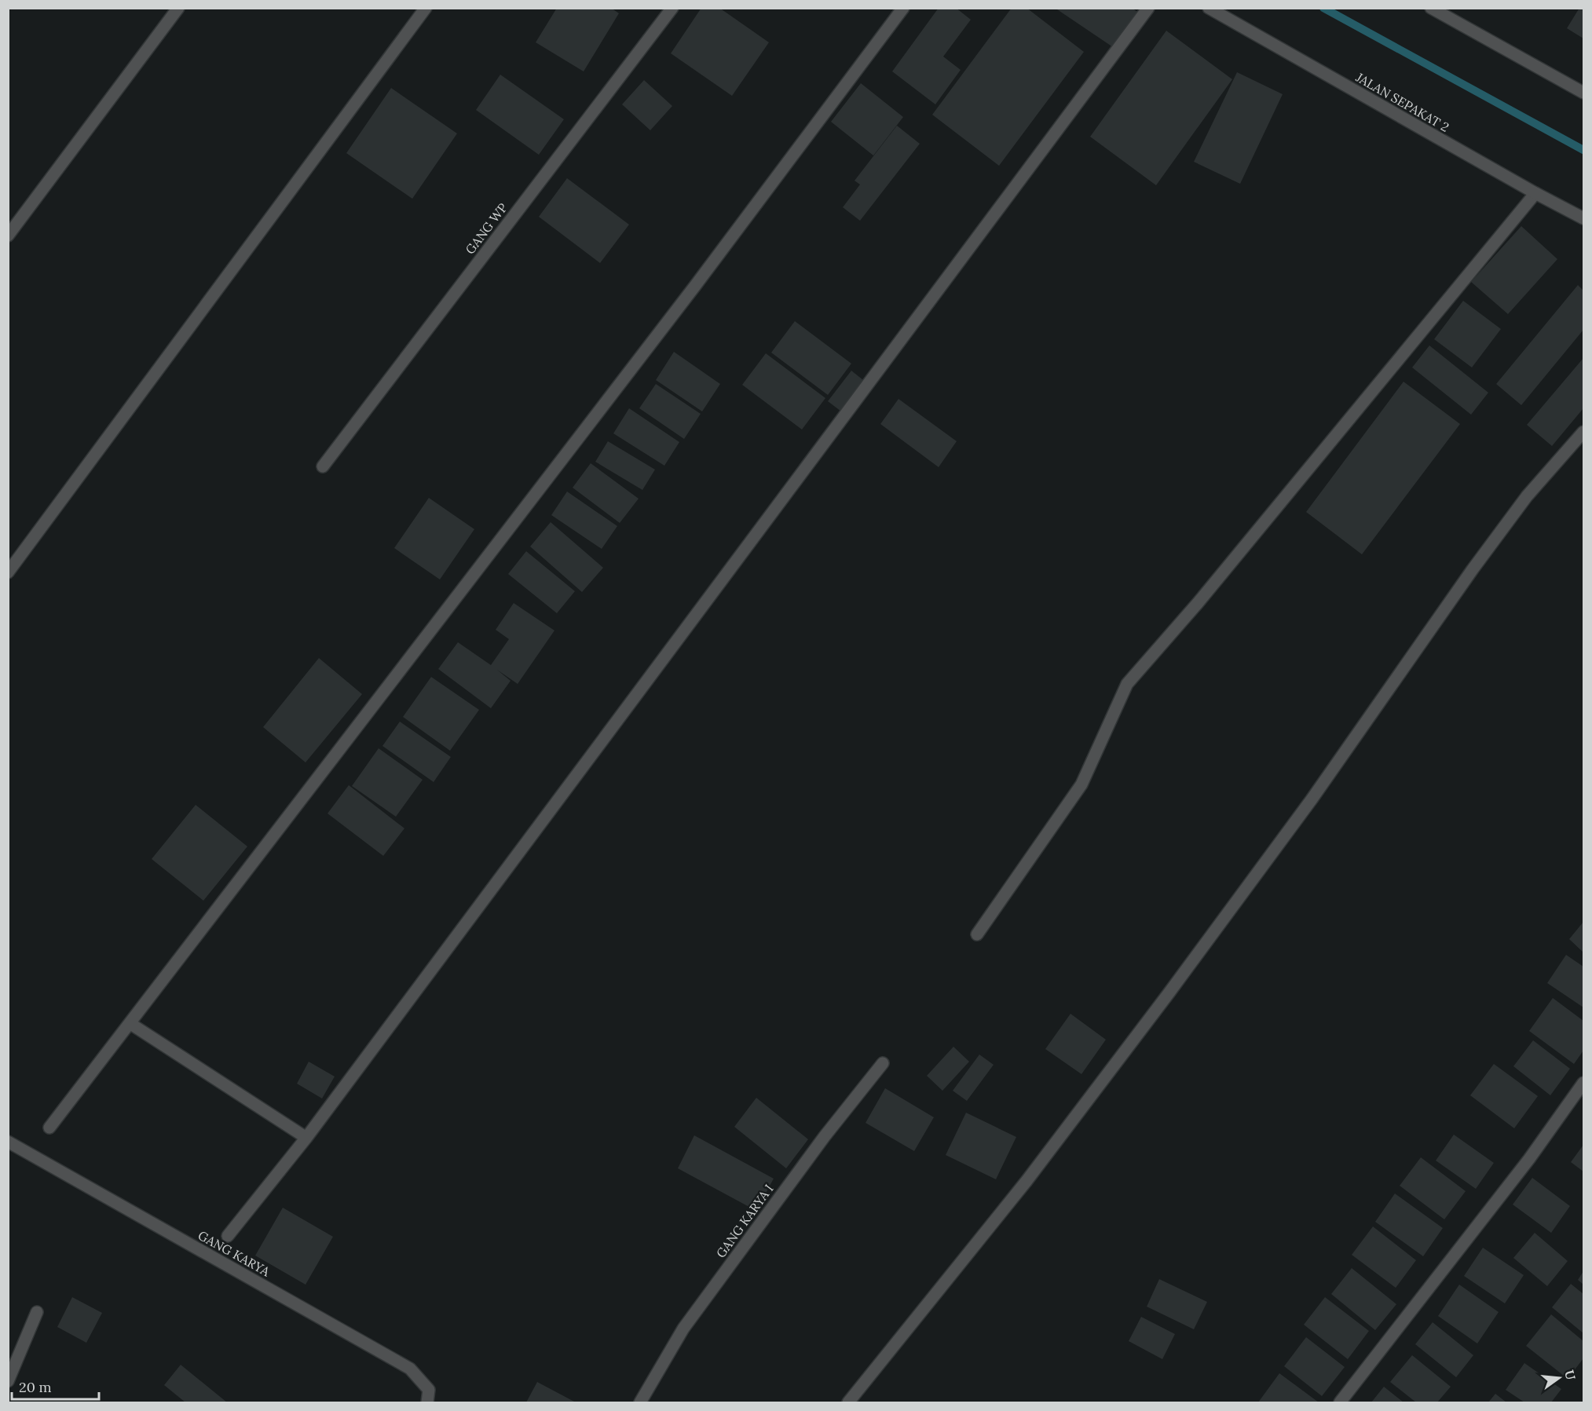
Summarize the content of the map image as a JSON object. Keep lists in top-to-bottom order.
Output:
{
  "streets": {
    "street": [
      "JALAN SEPAKAT 2",
      "GANG WP",
      "GANG KARYA I",
      "GANG KARYA"
    ]
  },
  "scale_bar": "20 m",
  "north": "right"
}
